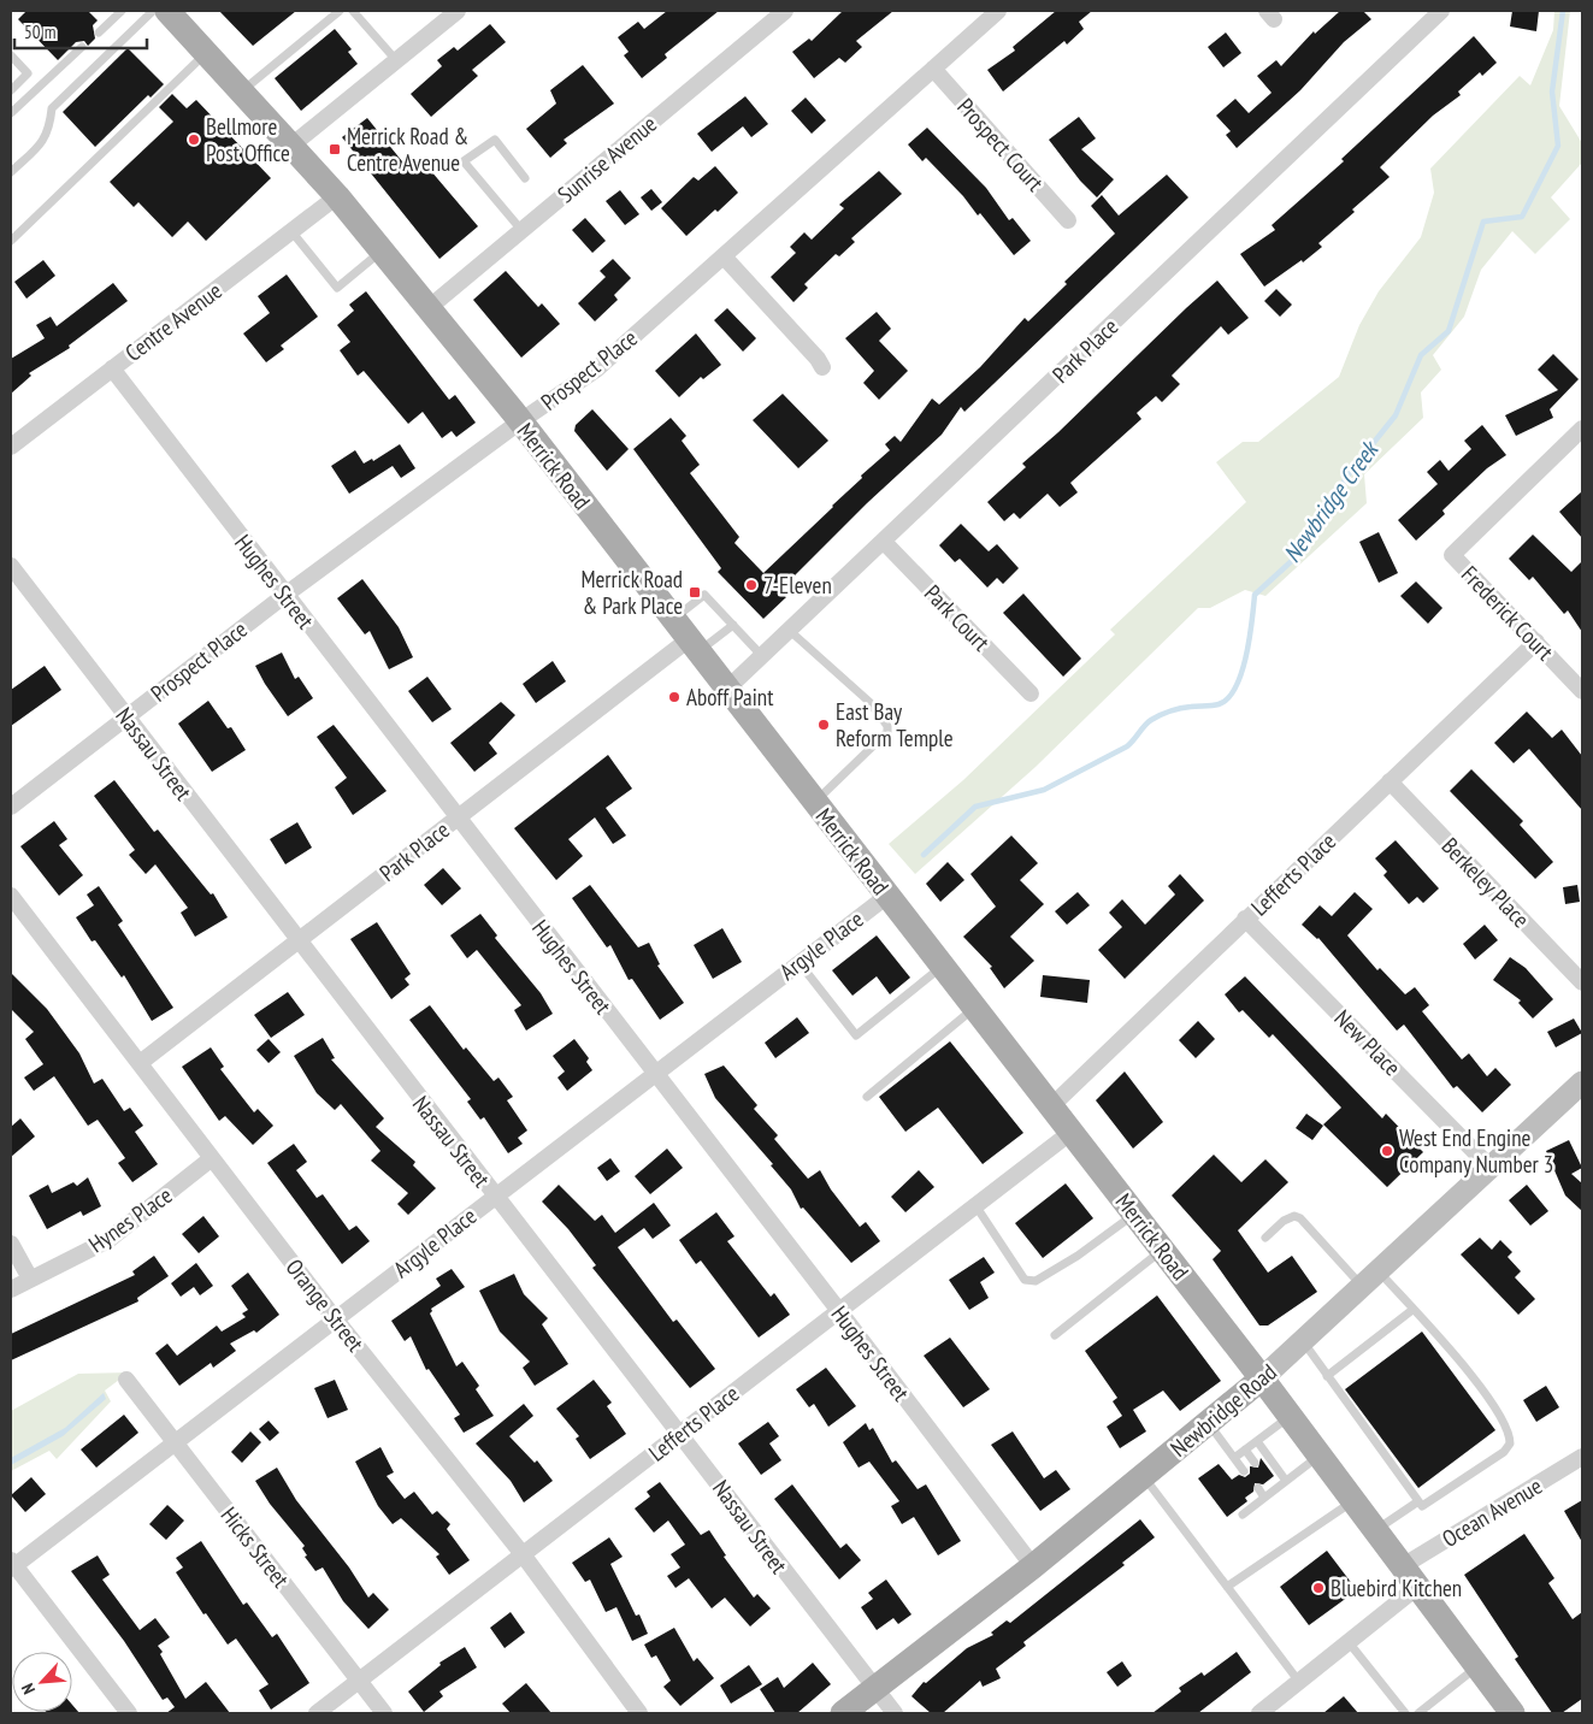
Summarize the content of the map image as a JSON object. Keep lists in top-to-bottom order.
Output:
{
  "streets": {
    "main road": ["Merrick Road", "Newbridge Road"],
    "street": [
      "Prospect Court",
      "Sunrise Avenue",
      "Centre Avenue",
      "Park Place",
      "Prospect Place",
      "Hughes Street",
      "Frederick Court",
      "Park Court",
      "Nassau Street",
      "Lefferts Place",
      "Berkeley Place",
      "Argyle Place",
      "New Place",
      "Hynes Place",
      "Orange Street",
      "Ocean Avenue",
      "Hicks Street"
    ]
  },
  "crossings": [
    ["Prospect Court", "Prospect Place"],
    ["Sunrise Avenue", "Merrick Road"],
    ["Centre Avenue", "Merrick Road"],
    ["Centre Avenue", "Hughes Street"],
    ["Park Place", "Merrick Road"],
    ["Park Place", "Hughes Street"],
    ["Park Place", "Park Court"],
    ["Park Place", "Nassau Street"],
    ["Park Place", "Orange Street"],
    ["Prospect Place", "Merrick Road"],
    ["Prospect Place", "Hughes Street"],
    ["Prospect Place", "Nassau Street"],
    ["Merrick Road", "Lefferts Place"],
    ["Merrick Road", "Argyle Place"],
    ["Merrick Road", "Newbridge Road"],
    ["Merrick Road", "Ocean Avenue"],
    ["Hughes Street", "Lefferts Place"],
    ["Hughes Street", "Argyle Place"],
    ["Hughes Street", "Newbridge Road"],
    ["Frederick Court", "Lefferts Place"],
    ["Nassau Street", "Lefferts Place"],
    ["Nassau Street", "Argyle Place"],
    ["Nassau Street", "Newbridge Road"],
    ["Lefferts Place", "Berkeley Place"],
    ["Lefferts Place", "New Place"],
    ["Lefferts Place", "Orange Street"],
    ["Lefferts Place", "Hicks Street"],
    ["Argyle Place", "Orange Street"],
    ["Argyle Place", "Hicks Street"],
    ["New Place", "Newbridge Road"],
    ["Hynes Place", "Orange Street"]
  ],
  "water": ["Newbridge Creek"],
  "places": {
    "other": [
      "Bellmore Post Office",
      "7-Eleven",
      "Aboff Paint",
      "East Bay Reform Temple",
      "West End Engine Company Number 3",
      "Bluebird Kitchen"
    ],
    "transit": ["Merrick Road & Centre Avenue", "Merrick Road & Park Place"]
  },
  "scale_bar": "50 m",
  "north": "bottom left"
}
